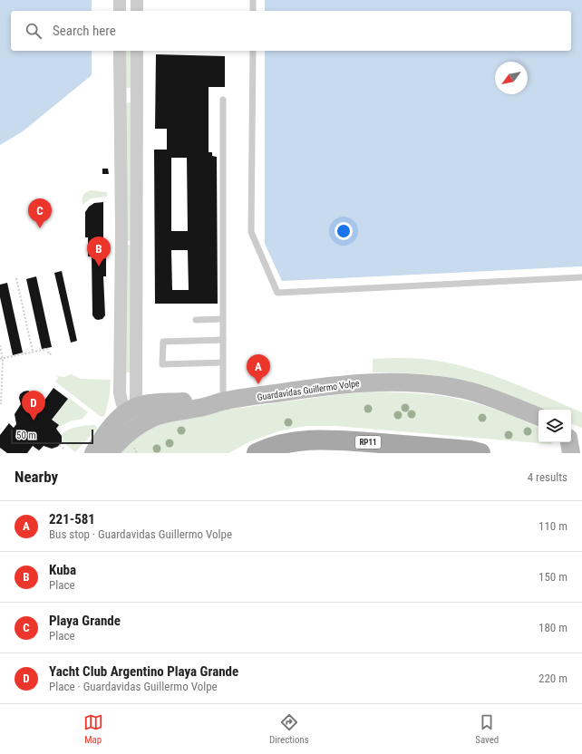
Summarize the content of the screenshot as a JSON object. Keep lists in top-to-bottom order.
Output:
{
  "streets": {
    "main road": ["Guardavidas Guillermo Volpe", "RP11"]
  },
  "scale_bar": "50 m",
  "north": "bottom left",
  "page": {
    "search": "Search here",
    "pins": [
      "C",
      "B",
      "A",
      "D"
    ],
    "scale": "50 m",
    "heading": ["Nearby", "4 results"],
    "list": [
      {
        "mark": "A",
        "name": "221-581",
        "note": "Bus stop · Guardavidas Guillermo Volpe",
        "value": "110 m"
      },
      {
        "mark": "B",
        "name": "Kuba",
        "note": "Place",
        "value": "150 m"
      },
      {
        "mark": "C",
        "name": "Playa Grande",
        "note": "Place",
        "value": "180 m"
      },
      {
        "mark": "D",
        "name": "Yacht Club Argentino Playa Grande",
        "note": "Place · Guardavidas Guillermo Volpe",
        "value": "220 m"
      }
    ],
    "nav": ["Map", "Directions", "Saved"]
  }
}
